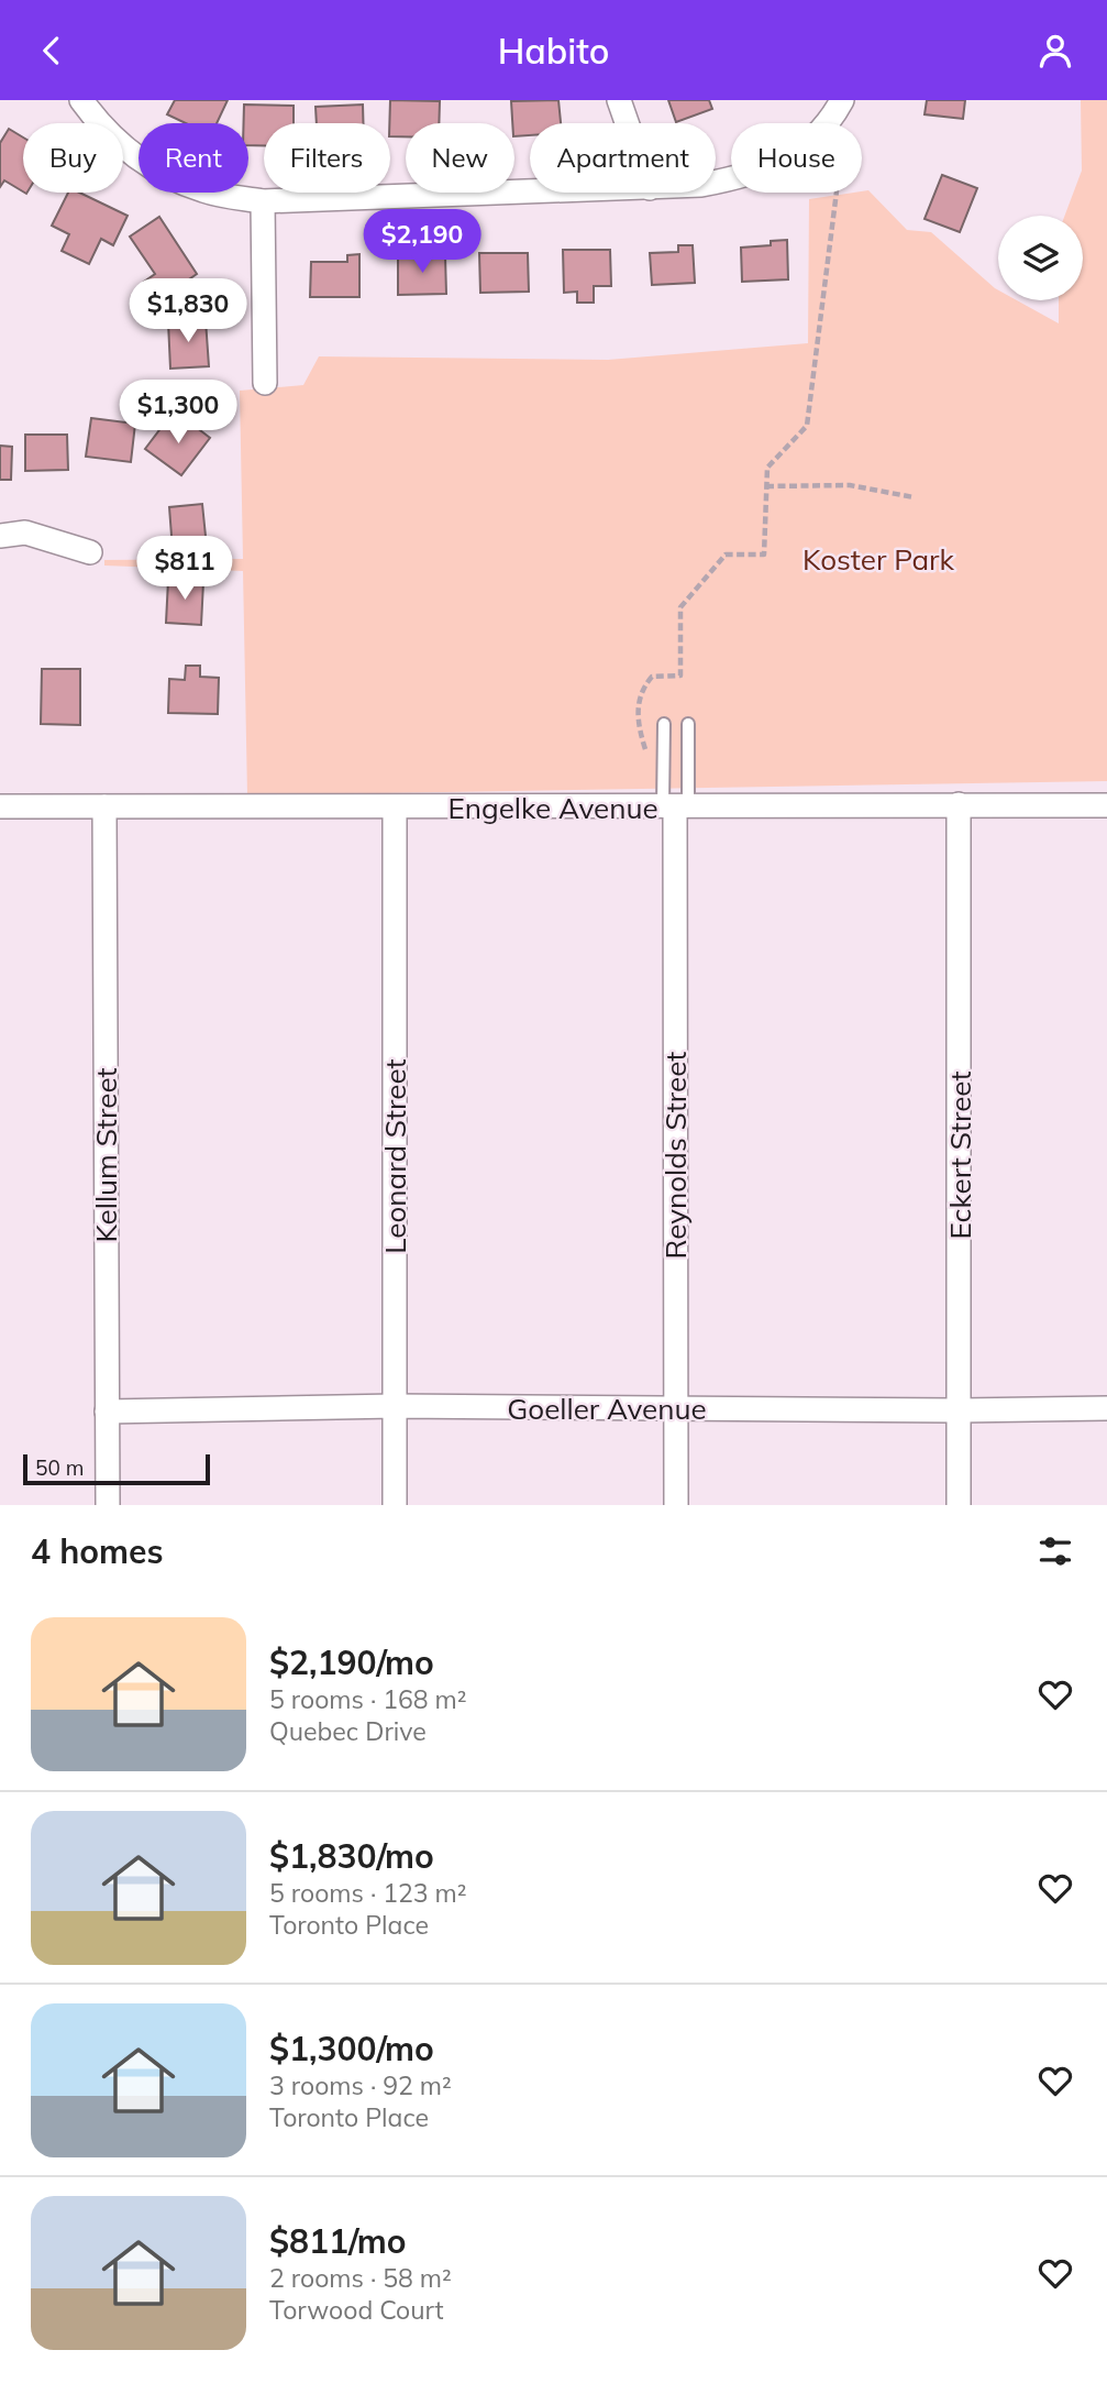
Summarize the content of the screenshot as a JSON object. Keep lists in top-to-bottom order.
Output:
{
  "streets": {
    "street": [
      "Engelke Avenue",
      "Kellum Street",
      "Reynolds Street",
      "Eckert Street",
      "Leonard Street",
      "Goeller Avenue"
    ]
  },
  "crossings": [
    ["Engelke Avenue", "Kellum Street"],
    ["Engelke Avenue", "Reynolds Street"],
    ["Engelke Avenue", "Eckert Street"],
    ["Engelke Avenue", "Leonard Street"],
    ["Kellum Street", "Goeller Avenue"],
    ["Reynolds Street", "Goeller Avenue"],
    ["Eckert Street", "Goeller Avenue"],
    ["Leonard Street", "Goeller Avenue"]
  ],
  "parks": ["Koster Park"],
  "scale_bar": "50 m",
  "page": {
    "header": "Habito",
    "chip": [
      "Buy",
      "Rent",
      "Filters",
      "New",
      "Apartment",
      "House"
    ],
    "price": [
      "$2,190",
      "$1,830",
      "$1,300",
      "$811"
    ],
    "scale": "50 m",
    "heading": "4 homes",
    "list": [
      {
        "name": "$2,190/mo",
        "note": "5 rooms · 168 m² · Quebec Drive"
      },
      {
        "name": "$1,830/mo",
        "note": "5 rooms · 123 m² · Toronto Place"
      },
      {
        "name": "$1,300/mo",
        "note": "3 rooms · 92 m² · Toronto Place"
      },
      {
        "name": "$811/mo",
        "note": "2 rooms · 58 m² · Torwood Court"
      }
    ]
  }
}
